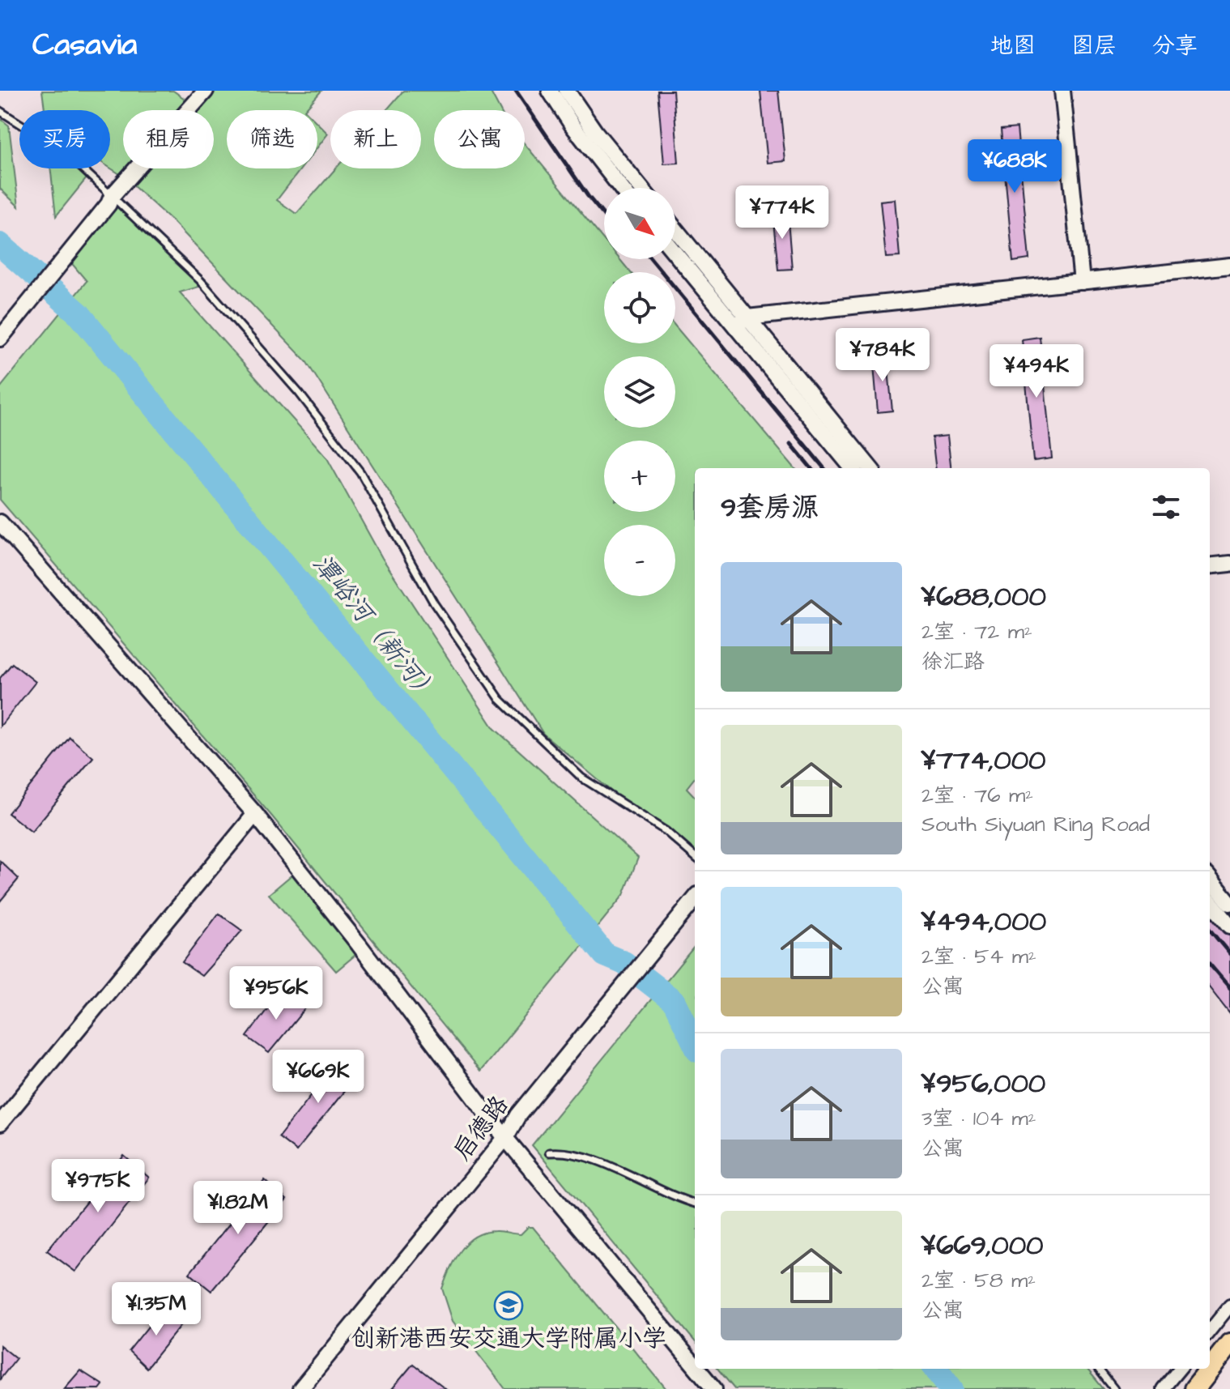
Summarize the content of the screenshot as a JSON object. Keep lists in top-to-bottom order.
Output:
{
  "streets": {
    "street": ["启德路"]
  },
  "water": ["潭峪河（新河）"],
  "places": {
    "school or university": ["创新港西安交通大学附属小学"]
  },
  "north": "bottom right",
  "page": {
    "header": "Casavia",
    "nav": ["地图", "图层", "分享"],
    "chip": [
      "买房",
      "租房",
      "筛选",
      "新上",
      "公寓"
    ],
    "price": [
      "¥688K",
      "¥774K",
      "¥784K",
      "¥494K",
      "¥956K",
      "¥669K",
      "¥975K",
      "¥1.82M",
      "¥1.35M"
    ],
    "map_buttons": ["+", "−"],
    "heading": "9套房源",
    "list": [
      {
        "name": "¥688,000",
        "note": "2室 · 72 m² · 徐汇路"
      },
      {
        "name": "¥774,000",
        "note": "2室 · 76 m² · South Siyuan Ring Road"
      },
      {
        "name": "¥494,000",
        "note": "2室 · 54 m² · 公寓"
      },
      {
        "name": "¥956,000",
        "note": "3室 · 104 m² · 公寓"
      },
      {
        "name": "¥669,000",
        "note": "2室 · 58 m² · 公寓"
      }
    ]
  }
}
